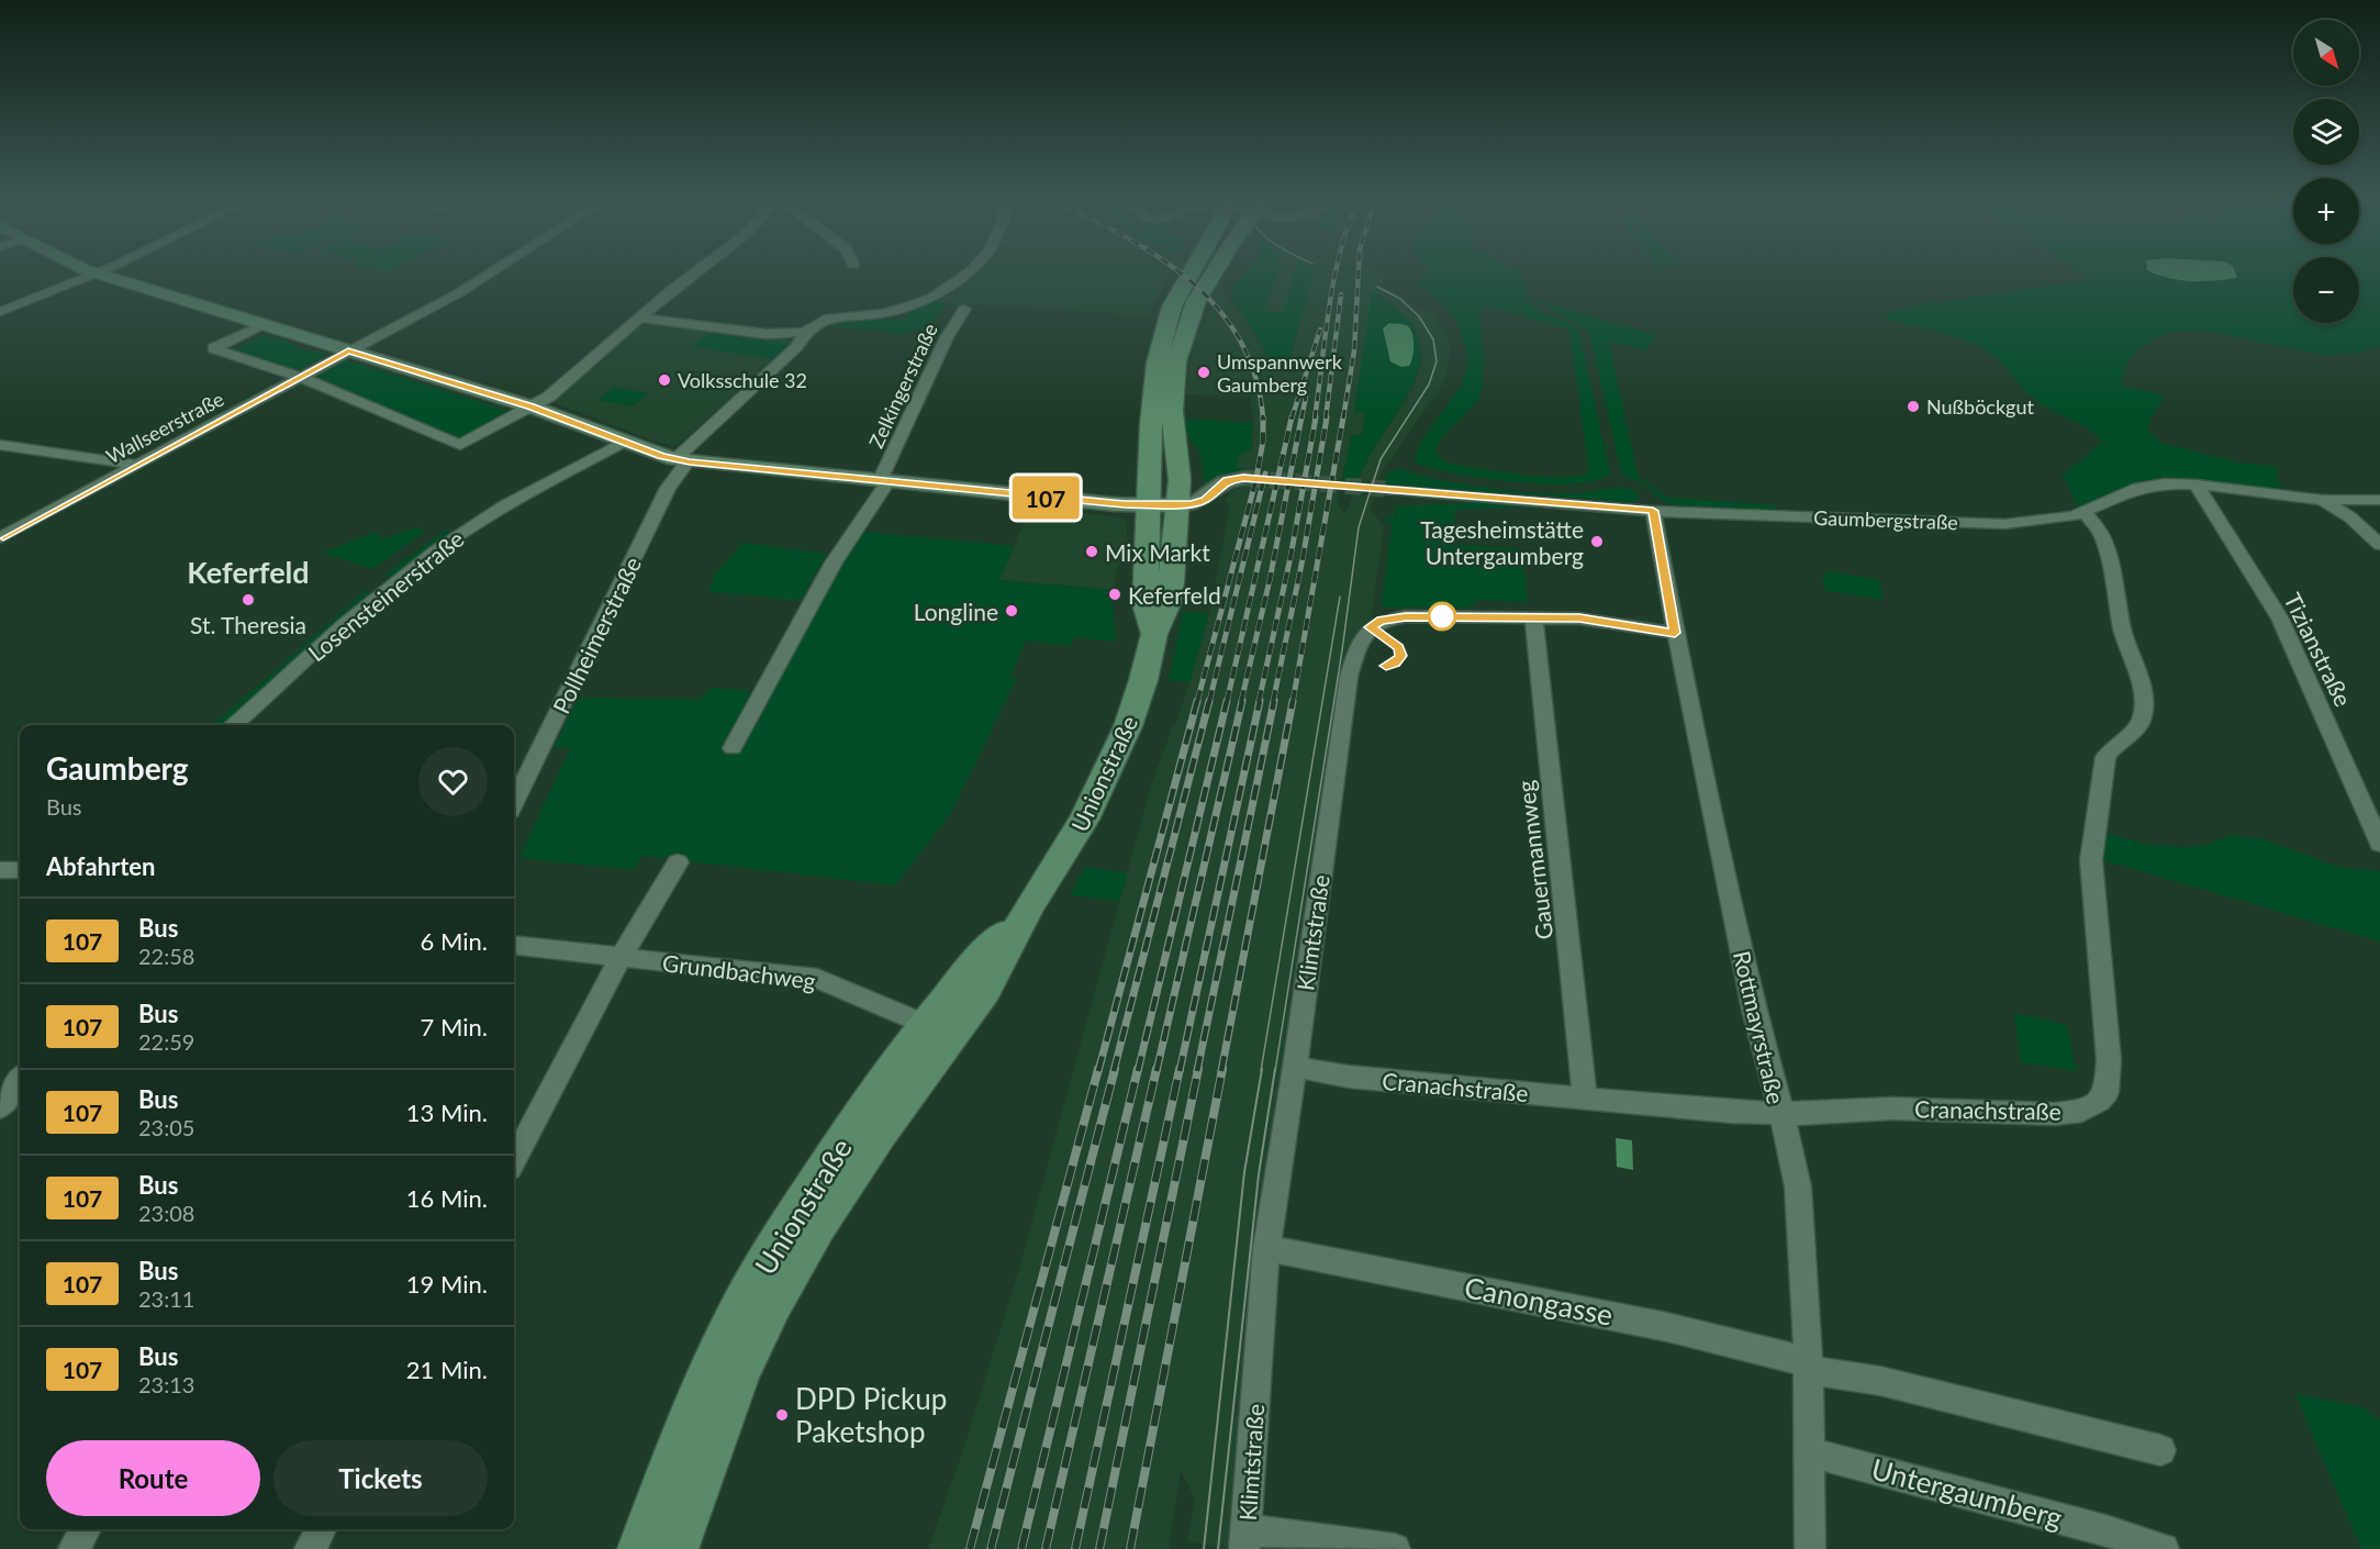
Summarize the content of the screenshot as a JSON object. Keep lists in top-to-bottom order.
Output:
{
  "streets": {
    "main road": ["Unionstraße"],
    "street": [
      "Zelkingerstraße",
      "Wallseerstraße",
      "Gaumbergstraße",
      "Losensteinerstraße",
      "Pollheimerstraße",
      "Tizianstraße",
      "Gauermannweg",
      "Klimtstraße",
      "Grundbachweg",
      "Rottmayrstraße",
      "Cranachstraße",
      "Canongasse",
      "Untergaumberg"
    ]
  },
  "crossings": [
    ["Gaumbergstraße", "Tizianstraße"],
    ["Gaumbergstraße", "Rottmayrstraße"],
    ["Gaumbergstraße", "Cranachstraße"],
    ["Unionstraße", "Grundbachweg"],
    ["Gauermannweg", "Klimtstraße"],
    ["Gauermannweg", "Cranachstraße"],
    ["Klimtstraße", "Rottmayrstraße"],
    ["Klimtstraße", "Cranachstraße"],
    ["Klimtstraße", "Canongasse"],
    ["Rottmayrstraße", "Cranachstraße"],
    ["Rottmayrstraße", "Canongasse"],
    ["Rottmayrstraße", "Untergaumberg"]
  ],
  "districts": ["Keferfeld"],
  "places": [
    "Umspannwerk Gaumberg",
    "Volksschule 32",
    "Nußböckgut",
    "Tagesheimstätte Untergaumberg",
    "Mix Markt",
    "Keferfeld",
    "St. Theresia",
    "Longline",
    "DPD Pickup Paketshop"
  ],
  "lines": ["bus line 107"],
  "north": "bottom right",
  "page": {
    "on_map": "107",
    "map_buttons": ["+", "−"],
    "heading": [
      ["Gaumberg", "Bus"],
      "Abfahrten"
    ],
    "list": [
      {
        "mark": "107",
        "name": "Bus",
        "note": "22:58",
        "value": "6 Min."
      },
      {
        "mark": "107",
        "name": "Bus",
        "note": "22:59",
        "value": "7 Min."
      },
      {
        "mark": "107",
        "name": "Bus",
        "note": "23:05",
        "value": "13 Min."
      },
      {
        "mark": "107",
        "name": "Bus",
        "note": "23:08",
        "value": "16 Min."
      },
      {
        "mark": "107",
        "name": "Bus",
        "note": "23:11",
        "value": "19 Min."
      },
      {
        "mark": "107",
        "name": "Bus",
        "note": "23:13",
        "value": "21 Min."
      }
    ],
    "buttons": ["Route", "Tickets"]
  }
}
